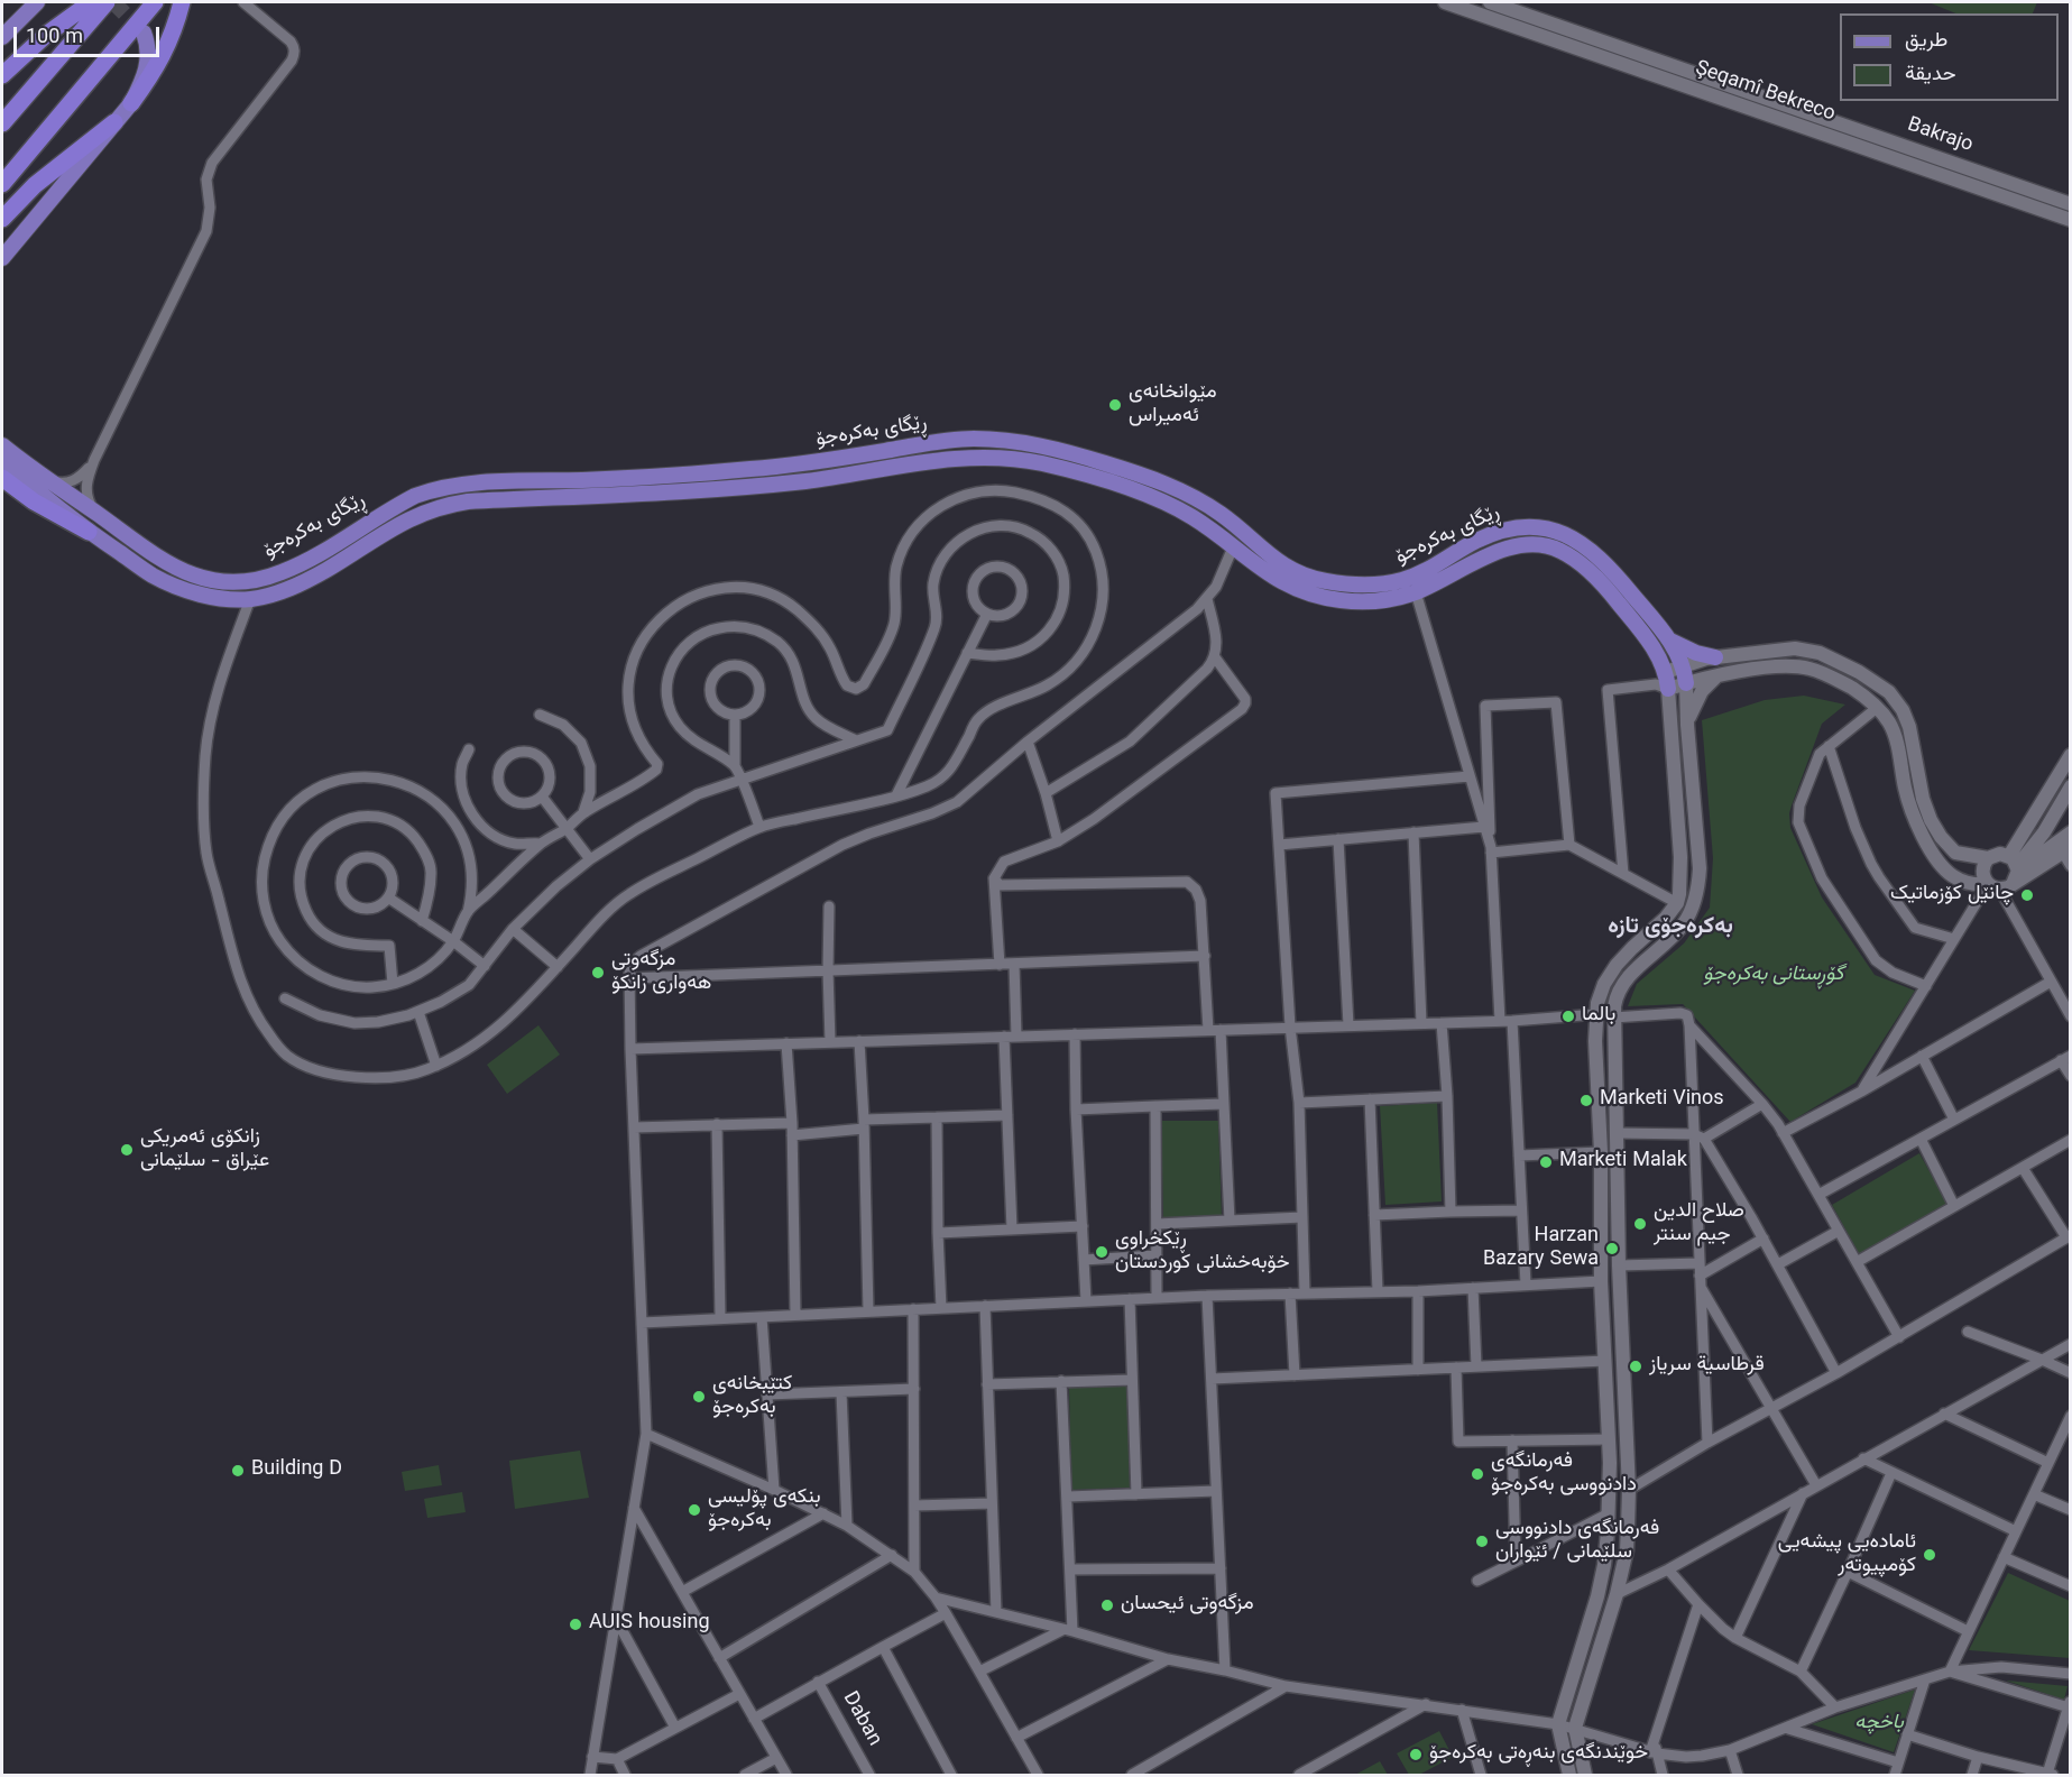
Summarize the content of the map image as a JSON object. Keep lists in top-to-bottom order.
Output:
{
  "streets": {
    "main road": ["Şeqamî Bekreco", "Bakrajo", "ڕێگای بەکرەجۆ"],
    "street": ["Daban"]
  },
  "districts": ["بەکرەجۆی تازە"],
  "parks": ["گۆڕستانی بەکرەجۆ", "باخچە"],
  "places": [
    "مێوانخانەی ئەمیراس",
    "چانێل کۆزماتیک",
    "مزگەوتی هەواری زانکۆ",
    "بالما",
    "Marketi Vinos",
    "زانکۆی ئەمریکی عێراق - سلێمانی",
    "Marketi Malak",
    "صلاح الدين جيم سنتر",
    "Harzan Bazary Sewa",
    "ڕێکخراوی خۆبەخشانی کوردستان",
    "قرطاسية سرياز",
    "کتێبخانەی بەکرەجۆ",
    "Building D",
    "فەرمانگەی دادنووسی بەکرەجۆ",
    "بنکەی پۆلیسی بەکرەجۆ",
    "فەرمانگەی دادنووسی سلێمانی / ئێواران",
    "ئامادەیی پیشەیی کۆمپیوتەر",
    "مزگەوتی ئیحسان",
    "AUIS housing",
    "خوێندنگەی بنەڕەتی بەکرەجۆ"
  ],
  "legend": ["طريق", "حديقة"],
  "scale_bar": "100 m"
}
